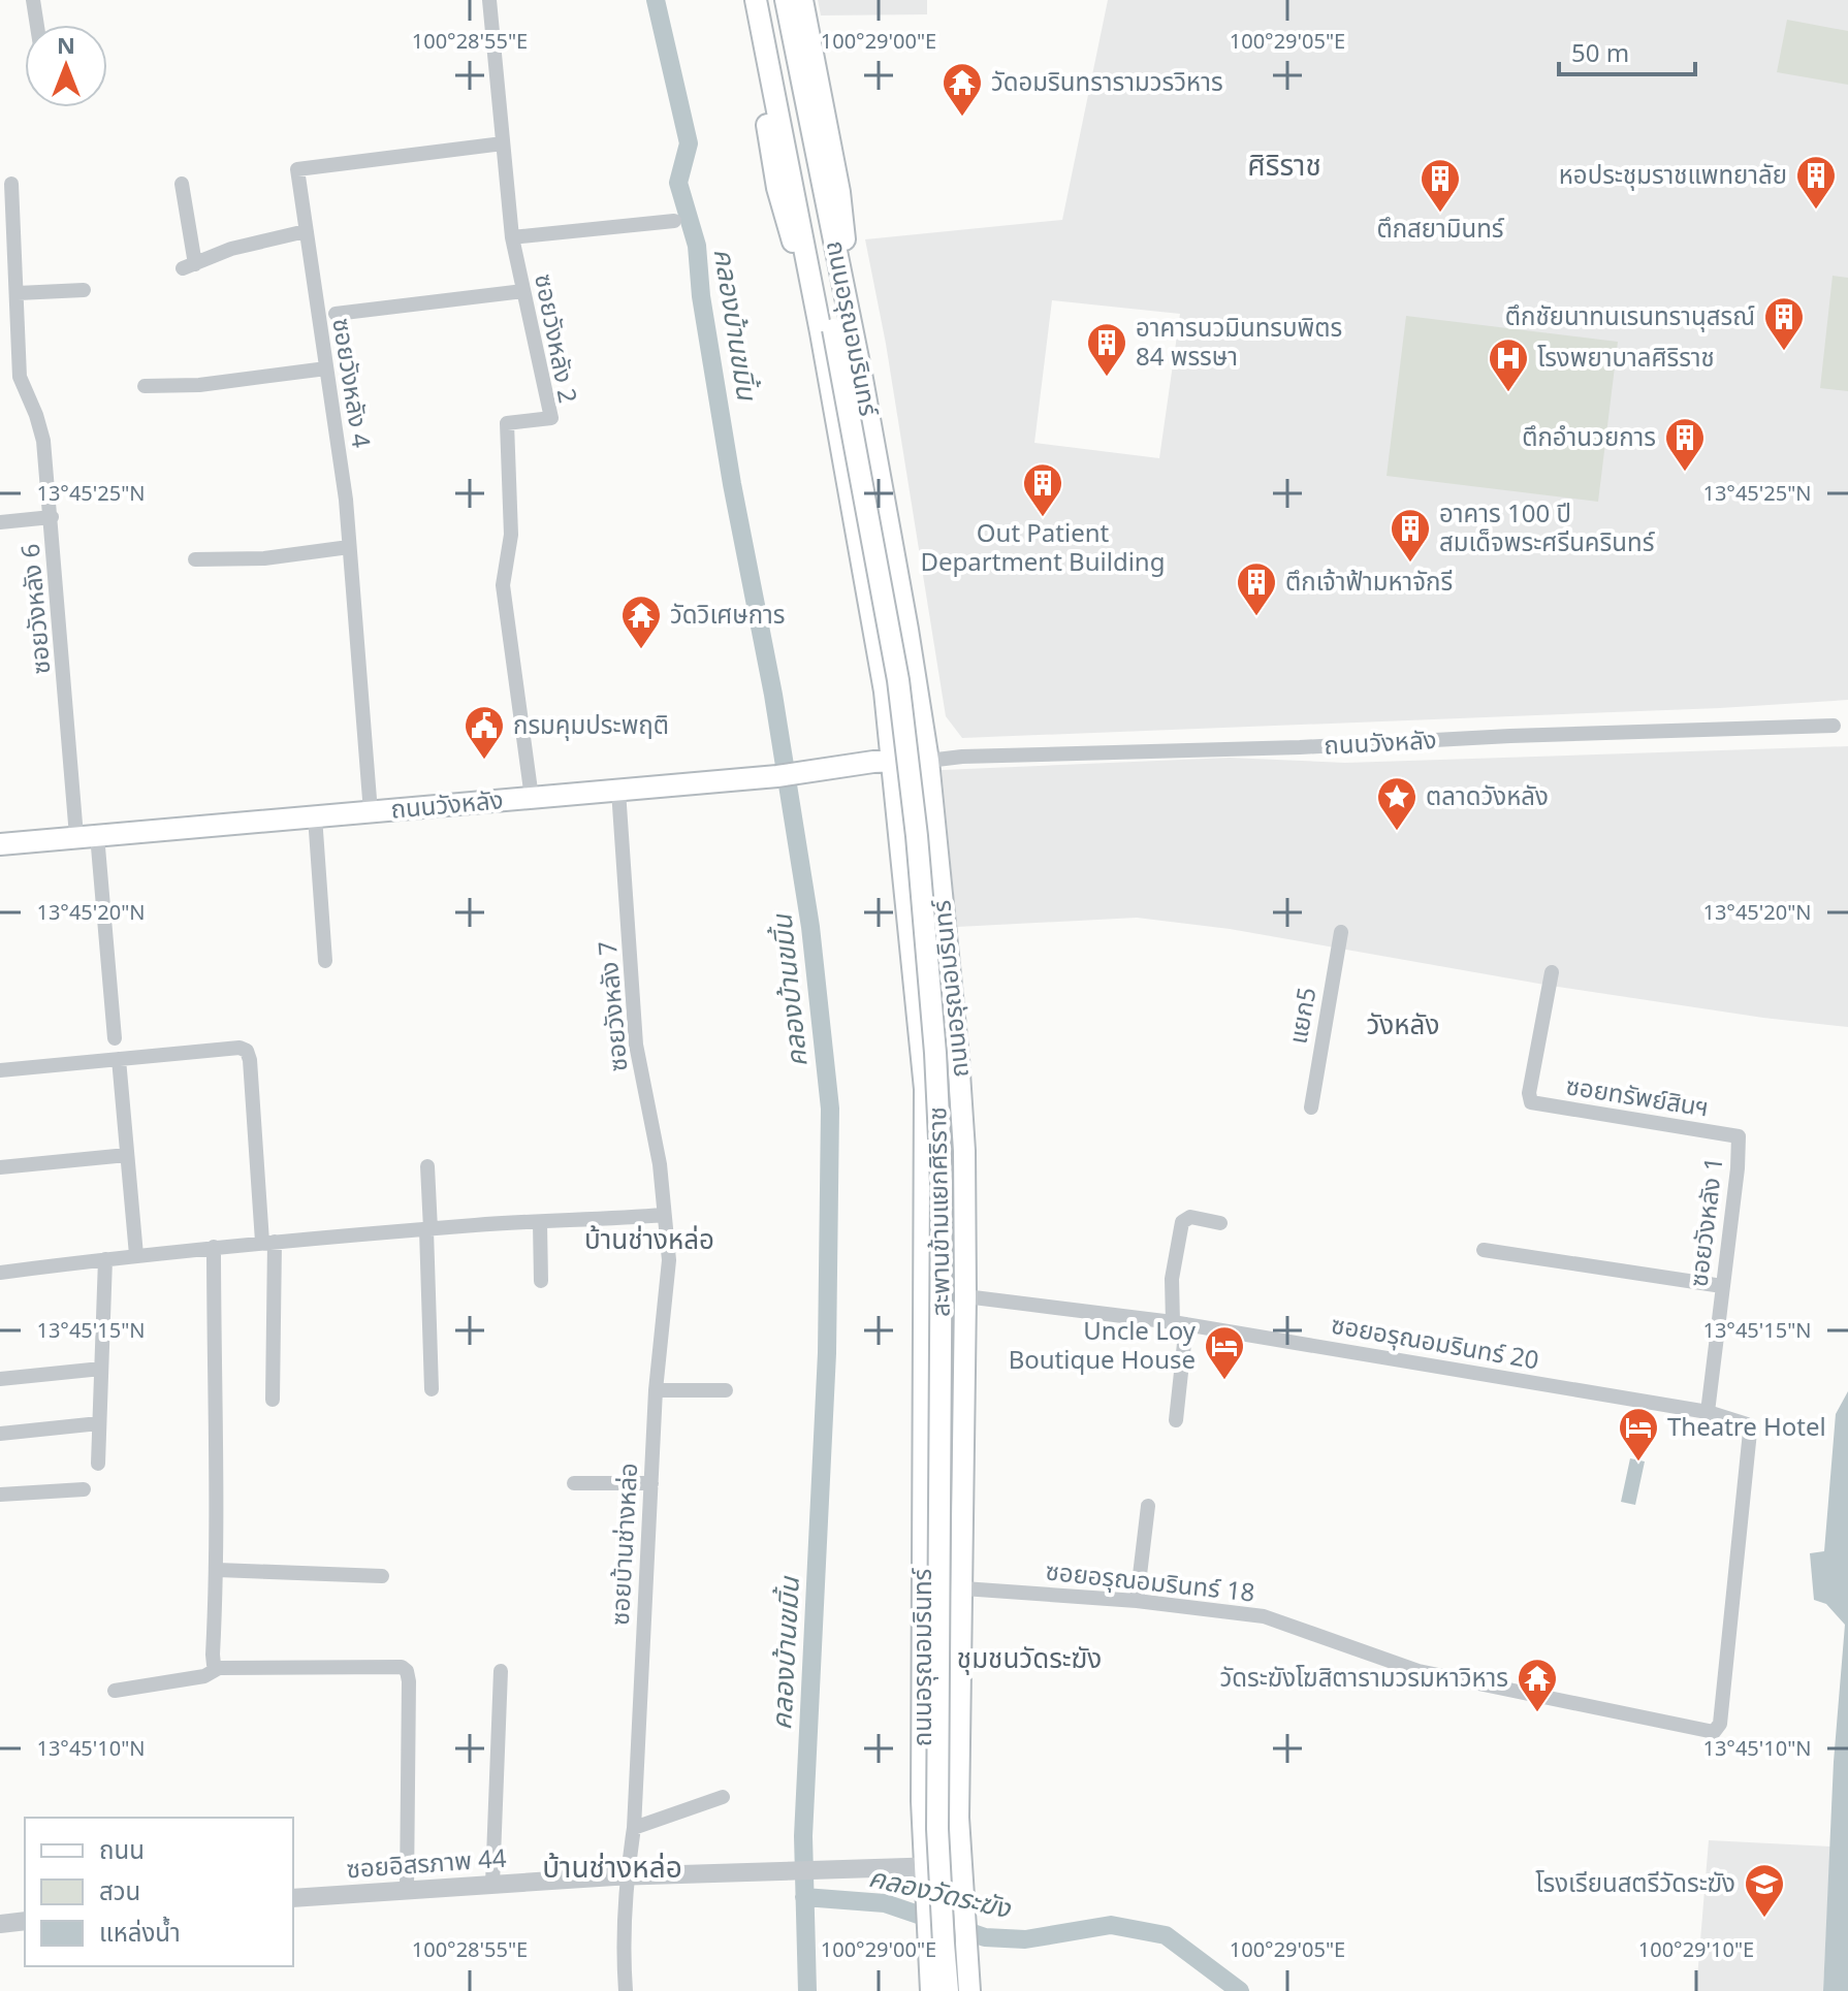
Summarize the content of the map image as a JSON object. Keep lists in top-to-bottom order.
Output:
{
  "streets": {
    "main road": ["ถนนอรุณอมรินทร์", "ถนนวังหลัง", "สะพานข้ามแยกศิริราช"],
    "street": [
      "ซอยวังหลัง 2",
      "ซอยวังหลัง 4",
      "ซอยวังหลัง 6",
      "ซอยวังหลัง 7",
      "แยก5",
      "ซอยทรัพย์สินฯ",
      "ซอยวังหลัง 1",
      "ซอยอรุณอมรินทร์ 20",
      "ซอยบ้านช่างหล่อ",
      "ซอยอรุณอมรินทร์ 18",
      "ซอยอิสรภาพ 44"
    ]
  },
  "crossings": [
    ["ถนนอรุณอมรินทร์", "ถนนวังหลัง"],
    ["ถนนอรุณอมรินทร์", "ซอยอรุณอมรินทร์ 20"],
    ["ถนนอรุณอมรินทร์", "ซอยอรุณอมรินทร์ 18"],
    ["ถนนอรุณอมรินทร์", "ซอยอิสรภาพ 44"],
    ["ซอยวังหลัง 2", "ซอยวังหลัง 4"],
    ["ซอยวังหลัง 2", "ถนนวังหลัง"],
    ["ซอยวังหลัง 4", "ถนนวังหลัง"],
    ["ซอยวังหลัง 6", "ถนนวังหลัง"],
    ["ถนนวังหลัง", "ซอยวังหลัง 7"],
    ["ซอยวังหลัง 7", "ซอยบ้านช่างหล่อ"],
    ["ซอยทรัพย์สินฯ", "ซอยวังหลัง 1"],
    ["ซอยวังหลัง 1", "ซอยอรุณอมรินทร์ 20"],
    ["ซอยอรุณอมรินทร์ 20", "ซอยอรุณอมรินทร์ 18"],
    ["ซอยบ้านช่างหล่อ", "ซอยอิสรภาพ 44"]
  ],
  "districts": [
    "ศิริราช",
    "วังหลัง",
    "บ้านช่างหล่อ",
    "ชุมชนวัดระฆัง",
    "บ้านช่างหล่อ"
  ],
  "water": ["คลองบ้านขมิ้น", "คลองวัดระฆัง"],
  "places": {
    "temple": ["วัดอมรินทรารามวรวิหาร", "วัดวิเศษการ", "วัดระฆังโฆสิตารามวรมหาวิหาร"],
    "building": [
      "หอประชุมราชแพทยาลัย",
      "ตึกสยามินทร์",
      "ตึกชัยนาทนเรนทรานุสรณ์",
      "อาคารนวมินทรบพิตร 84 พรรษา",
      "ตึกอำนวยการ",
      "Out Patient Department Building",
      "อาคาร 100 ปี สมเด็จพระศรีนครินทร์",
      "ตึกเจ้าฟ้ามหาจักรี"
    ],
    "hospital": ["โรงพยาบาลศิริราช"],
    "public building": ["กรมคุมประพฤติ"],
    "place": ["ตลาดวังหลัง"],
    "hotel": ["Uncle Loy Boutique House", "Theatre Hotel"],
    "school or university": ["โรงเรียนสตรีวัดระฆัง"]
  },
  "legend": ["ถนน", "สวน", "แหล่งน้ำ"],
  "scale_bar": "50 m",
  "north": "top",
  "coordinates": [
    "100°28'55\"E",
    "100°29'00\"E",
    "100°29'05\"E",
    "13°45'25\"N",
    "13°45'20\"N",
    "13°45'15\"N",
    "13°45'10\"N",
    "100°29'10\"E"
  ]
}
